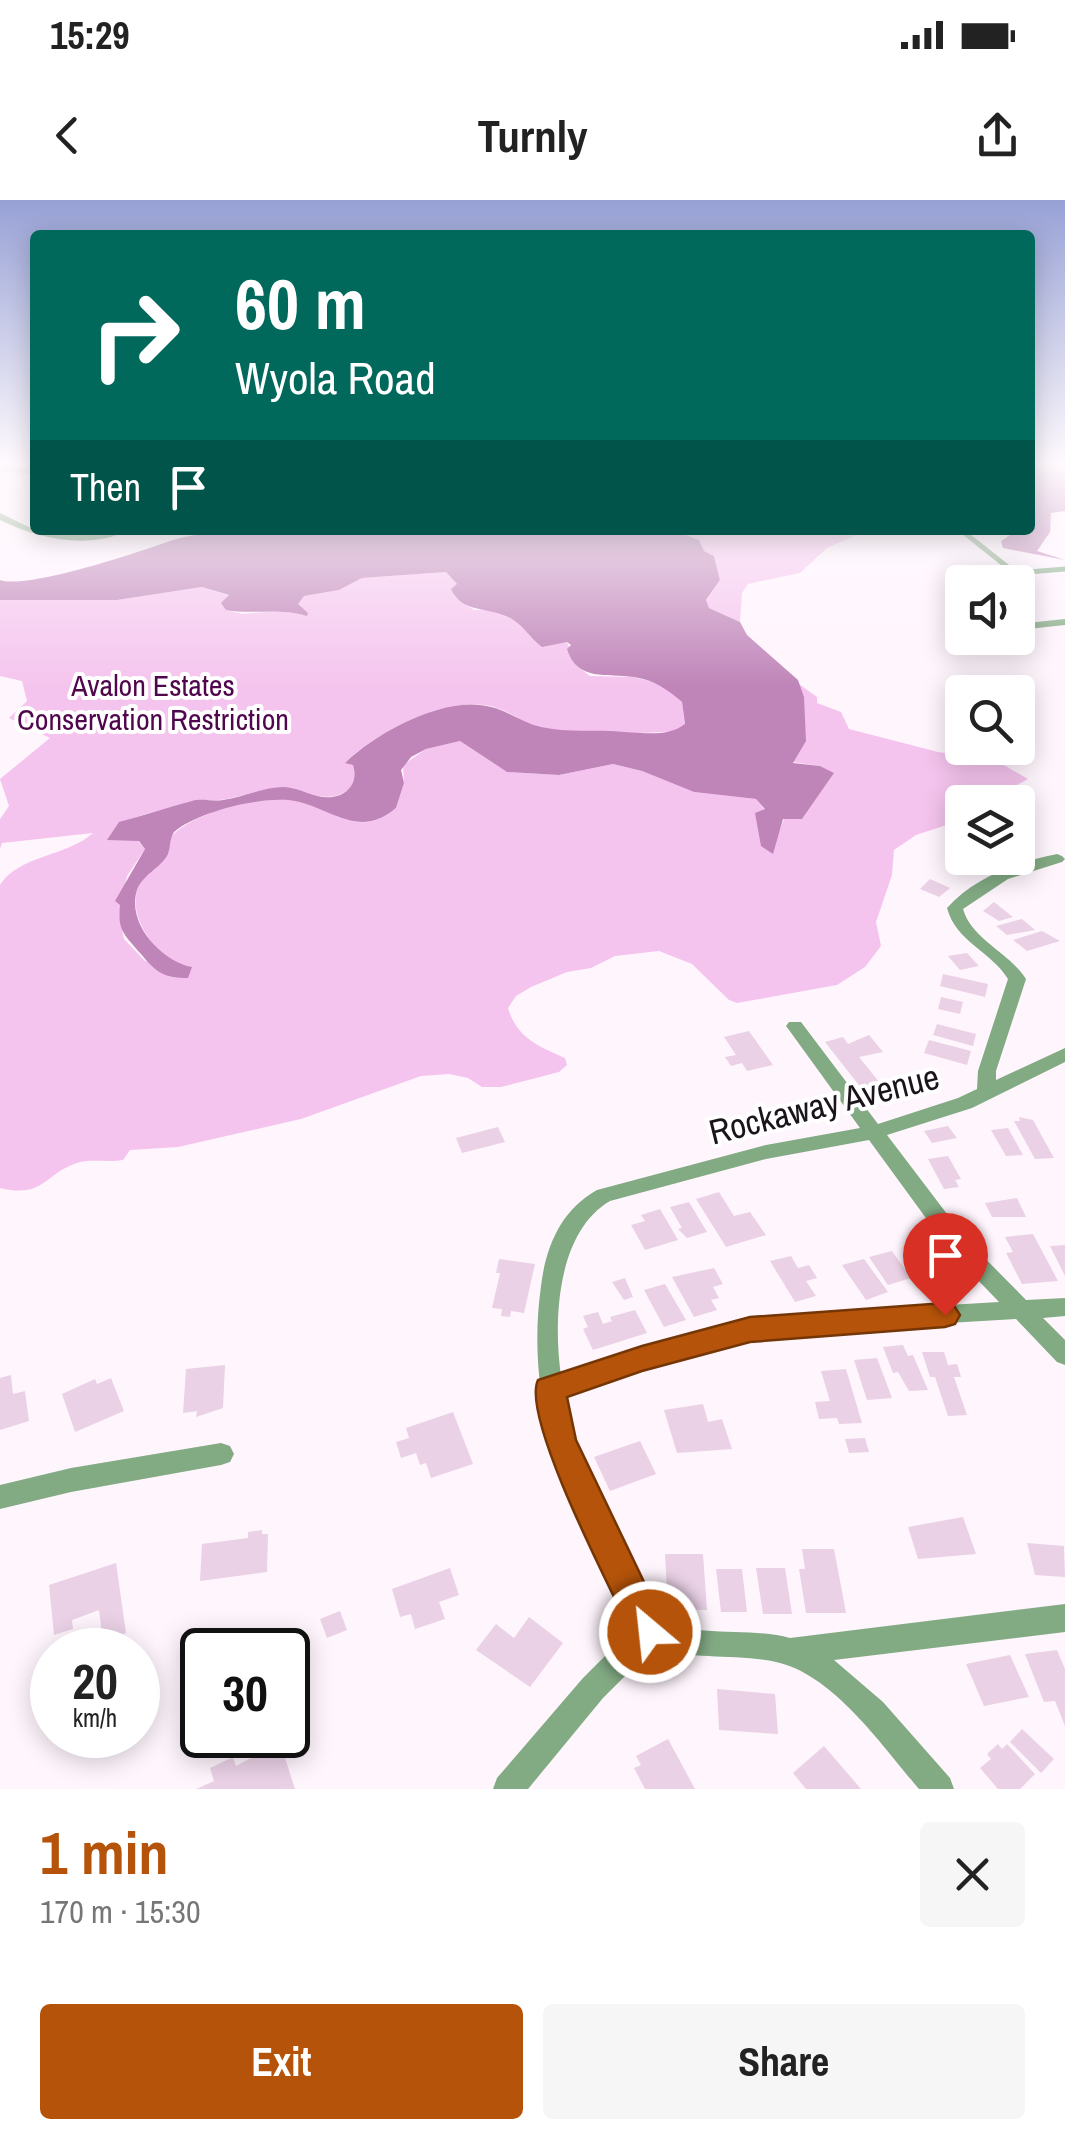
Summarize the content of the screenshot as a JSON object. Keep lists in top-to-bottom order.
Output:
{
  "streets": {
    "street": ["Rockaway Avenue"]
  },
  "parks": ["Avalon Estates Conservation Restriction"],
  "page": {
    "status": "15:29",
    "header": "Turnly",
    "turn": ["60 m", "Wyola Road"],
    "then": "Then",
    "speed": "20 km/h",
    "limit": "30",
    "heading": ["1 min", "170 m · 15:30"],
    "buttons": ["Exit", "Share"]
  }
}
